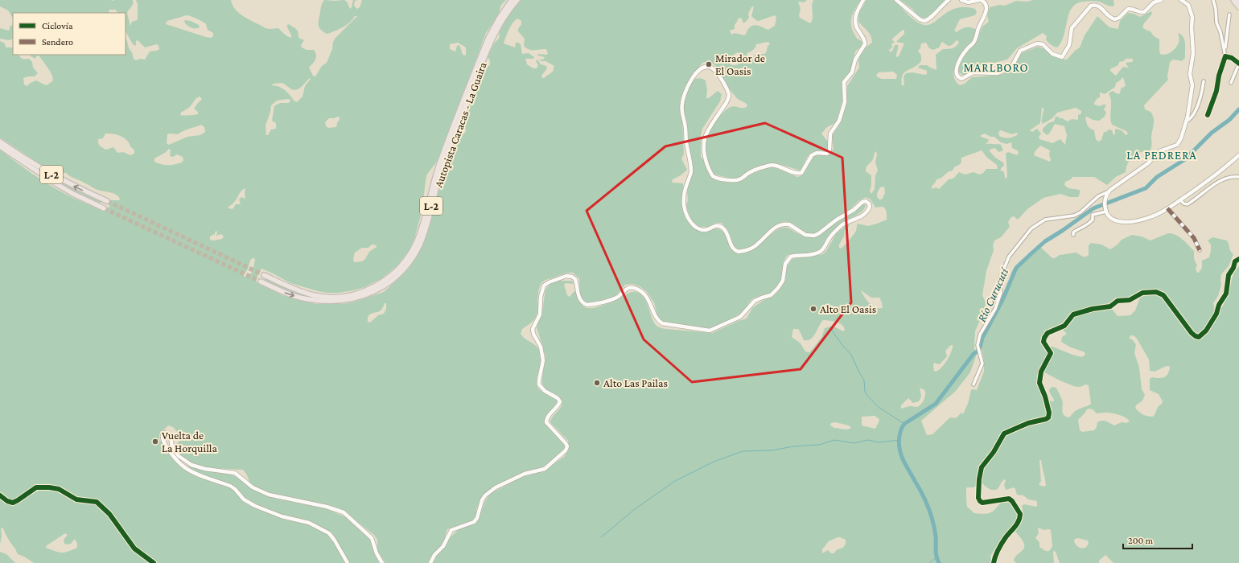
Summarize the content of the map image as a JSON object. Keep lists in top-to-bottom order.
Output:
{
  "streets": {
    "highway": ["Autopista Caracas - La Guaira", "L-2"]
  },
  "one_way": ["Autopista Caracas - La Guaira"],
  "districts": ["MARLBORO", "LA PEDRERA"],
  "water": ["Río Curucutí"],
  "places": [
    "Mirador de El Oasis",
    "Alto El Oasis",
    "Alto Las Pailas",
    "Vuelta de La Horquilla"
  ],
  "legend": ["Ciclovía", "Sendero"],
  "scale_bar": "200 m"
}
